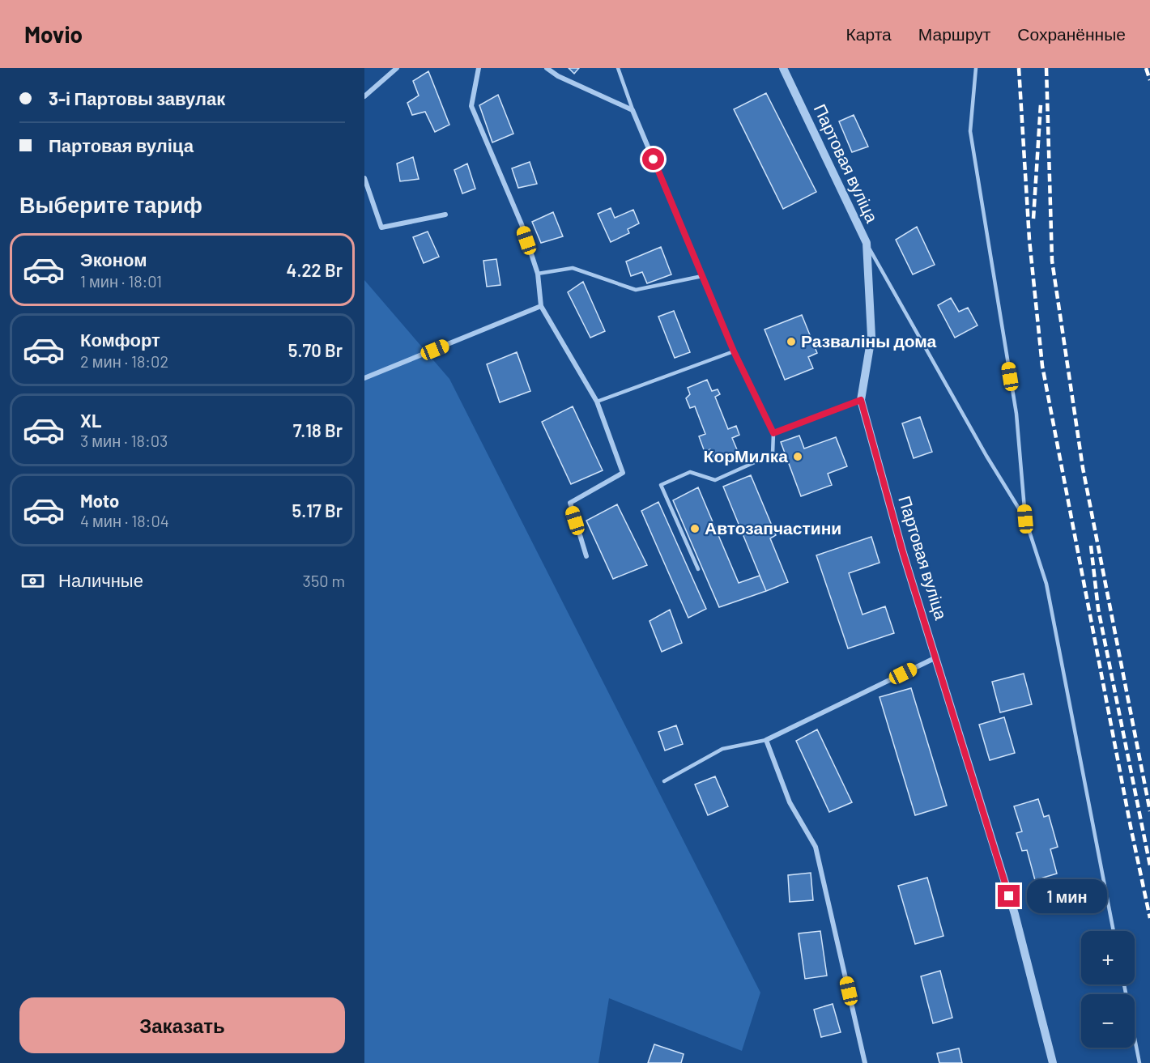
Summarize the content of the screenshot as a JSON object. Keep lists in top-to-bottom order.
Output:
{
  "streets": {
    "street": ["Партовая вуліца"]
  },
  "places": ["Разваліны дома", "КорМилка", "Автозапчастини"],
  "page": {
    "header": "Movio",
    "nav": ["Карта", "Маршрут", "Сохранённые"],
    "banner": ["3-і Партовы завулак", "Партовая вуліца"],
    "heading": "Выберите тариф",
    "list": [
      {
        "name": "Эконом",
        "note": "1 мин · 18:01",
        "value": "4.22 Br"
      },
      {
        "name": "Комфорт",
        "note": "2 мин · 18:02",
        "value": "5.70 Br"
      },
      {
        "name": "XL",
        "note": "3 мин · 18:03",
        "value": "7.18 Br"
      },
      {
        "name": "Moto",
        "note": "4 мин · 18:04",
        "value": "5.17 Br"
      }
    ],
    "pay": ["Наличные", "350 m"],
    "bubble": "1 мин",
    "map_buttons": ["+", "−"],
    "buttons": "Заказать"
  }
}
